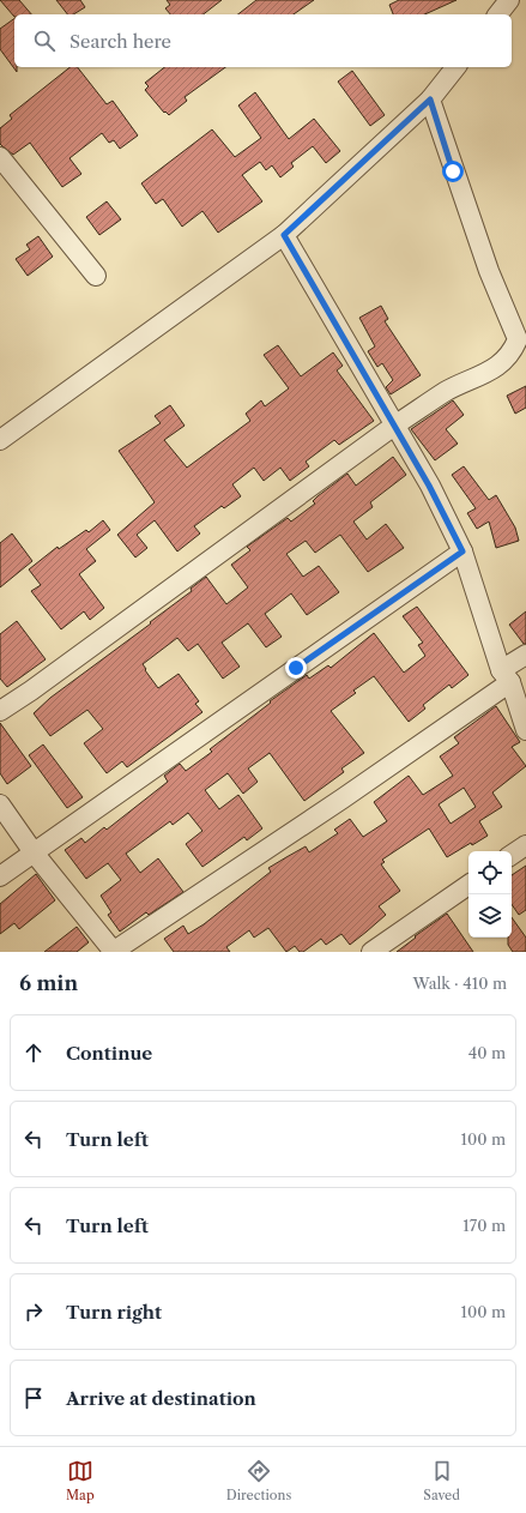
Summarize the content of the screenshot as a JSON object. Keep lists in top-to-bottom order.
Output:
{
  "page": {
    "search": "Search here",
    "heading": ["6 min", "Walk · 410 m"],
    "list": [
      ["Continue", "40 m"],
      ["Turn left", "100 m"],
      ["Turn left", "170 m"],
      ["Turn right", "100 m"],
      "Arrive at destination"
    ],
    "nav": ["Map", "Directions", "Saved"]
  }
}
